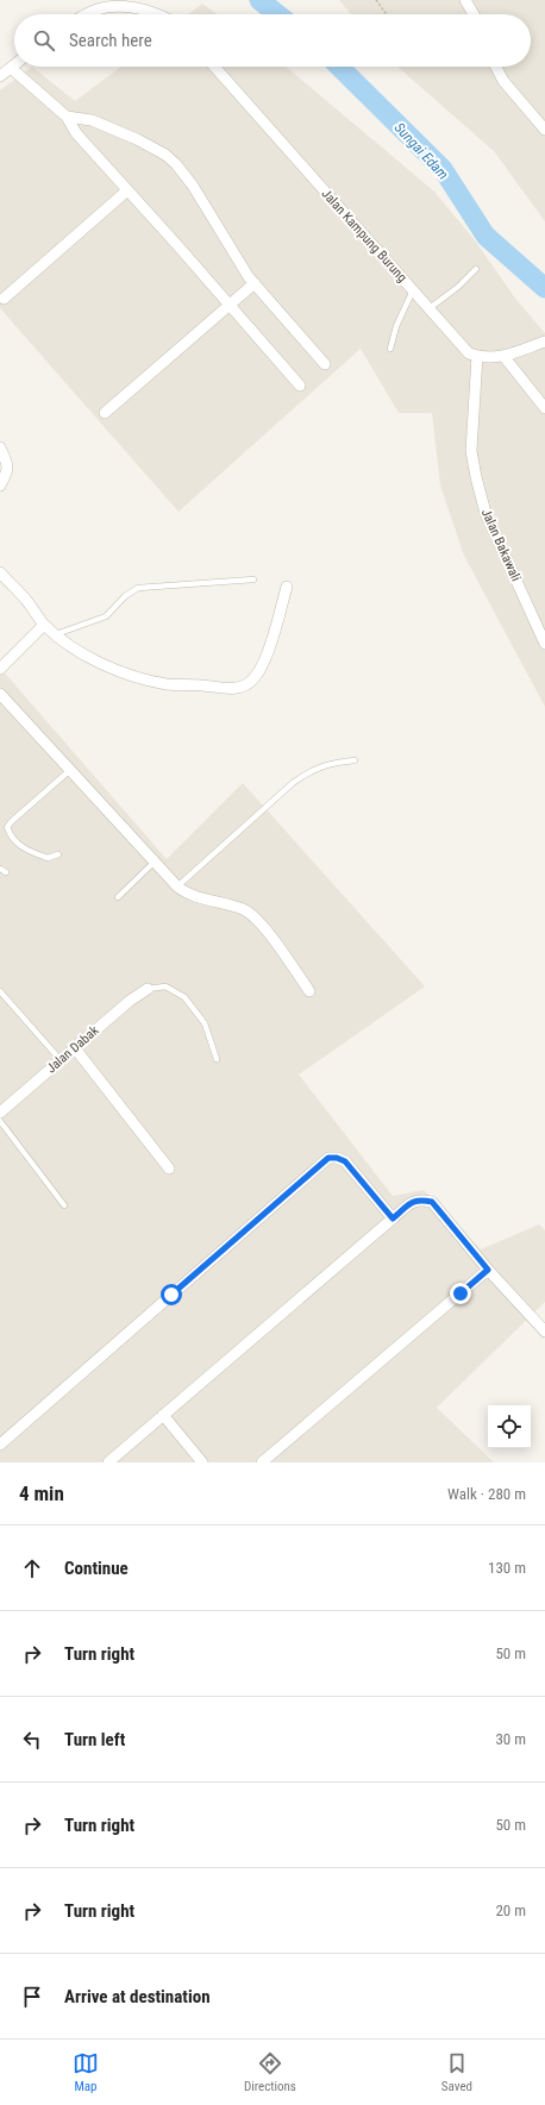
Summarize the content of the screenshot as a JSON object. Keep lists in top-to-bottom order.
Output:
{
  "streets": {
    "street": ["Jalan Kampung Burung", "Jalan Bakawali", "Jalan Dabak"]
  },
  "crossings": [
    ["Jalan Kampung Burung", "Jalan Bakawali"]
  ],
  "water": ["Sungai Edam"],
  "page": {
    "search": "Search here",
    "heading": ["4 min", "Walk · 280 m"],
    "list": [
      ["Continue", "130 m"],
      ["Turn right", "50 m"],
      ["Turn left", "30 m"],
      ["Turn right", "50 m"],
      ["Turn right", "20 m"],
      "Arrive at destination"
    ],
    "nav": ["Map", "Directions", "Saved"]
  }
}
